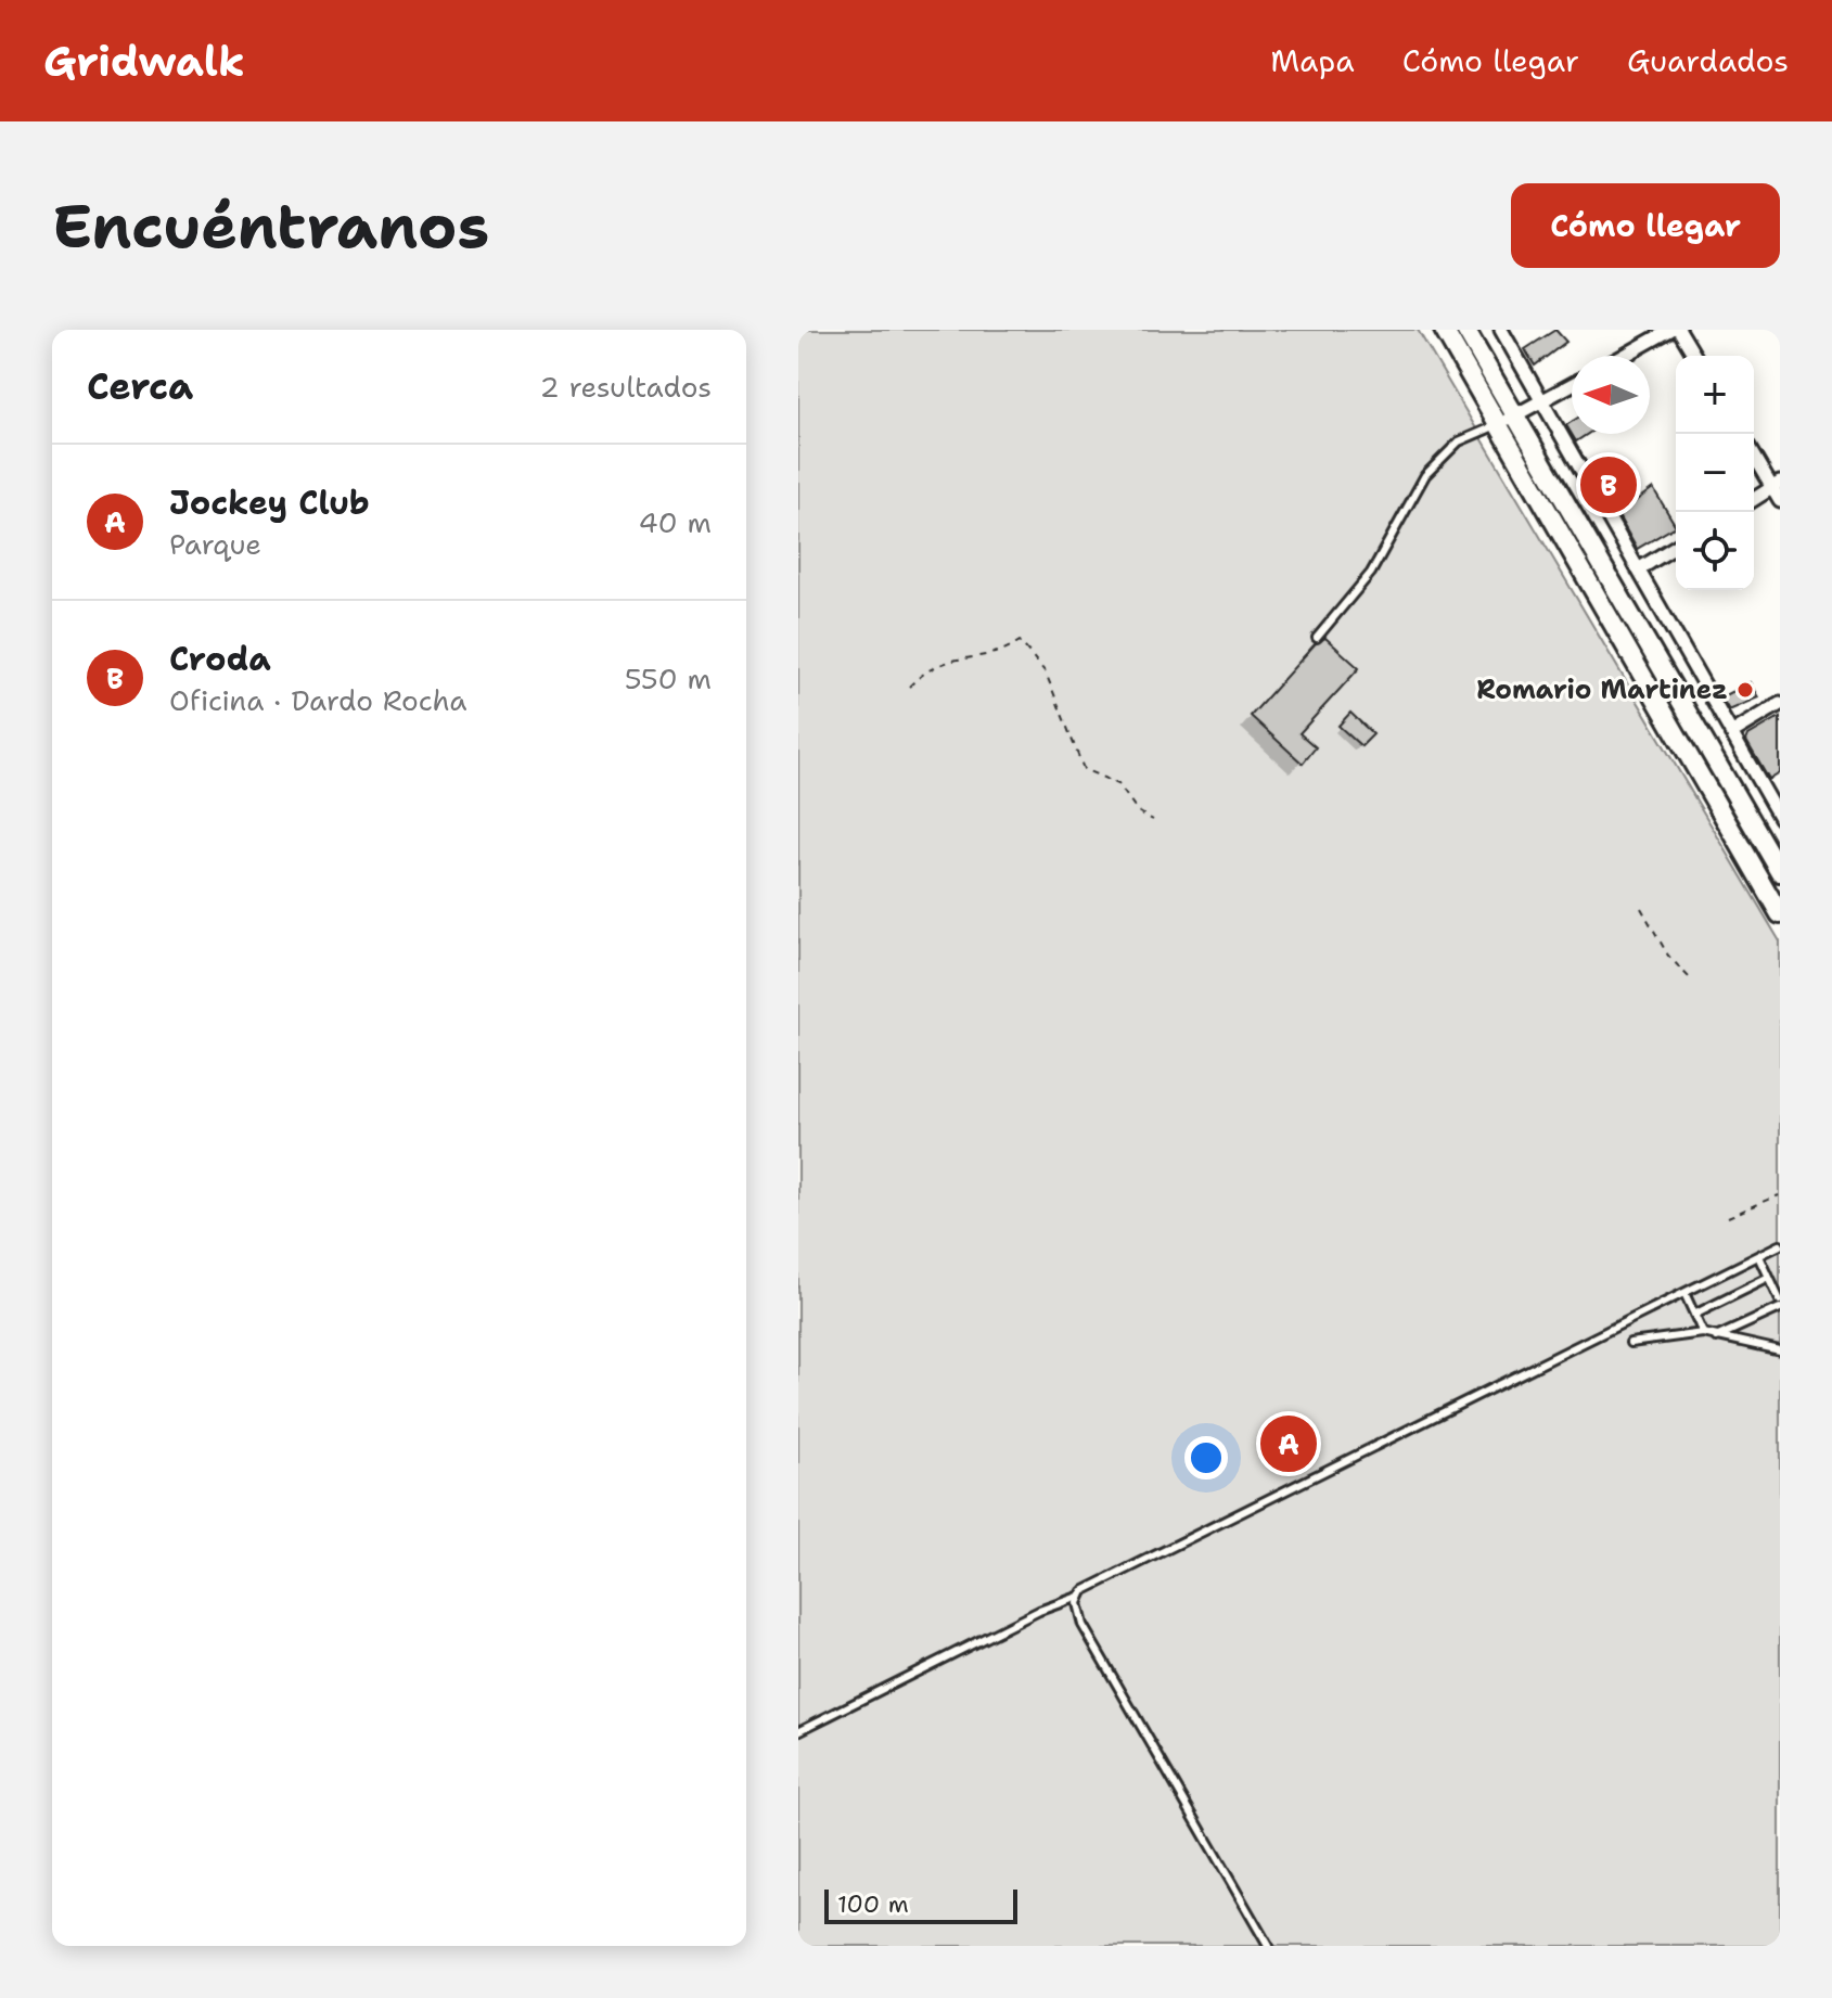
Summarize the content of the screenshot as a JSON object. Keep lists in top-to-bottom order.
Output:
{
  "places": ["Romario Martinez"],
  "scale_bar": "100 m",
  "north": "left",
  "page": {
    "header": "Gridwalk",
    "nav": ["Mapa", "Cómo llegar", "Guardados"],
    "buttons": "Cómo llegar",
    "title": "Encuéntranos",
    "heading": ["Cerca", "2 resultados"],
    "map_buttons": ["+", "−"],
    "list": [
      {
        "mark": "A",
        "name": "Jockey Club",
        "note": "Parque",
        "value": "40 m"
      },
      {
        "mark": "B",
        "name": "Croda",
        "note": "Oficina · Dardo Rocha",
        "value": "550 m"
      }
    ],
    "pins": ["B", "A"],
    "scale": "100 m"
  }
}
